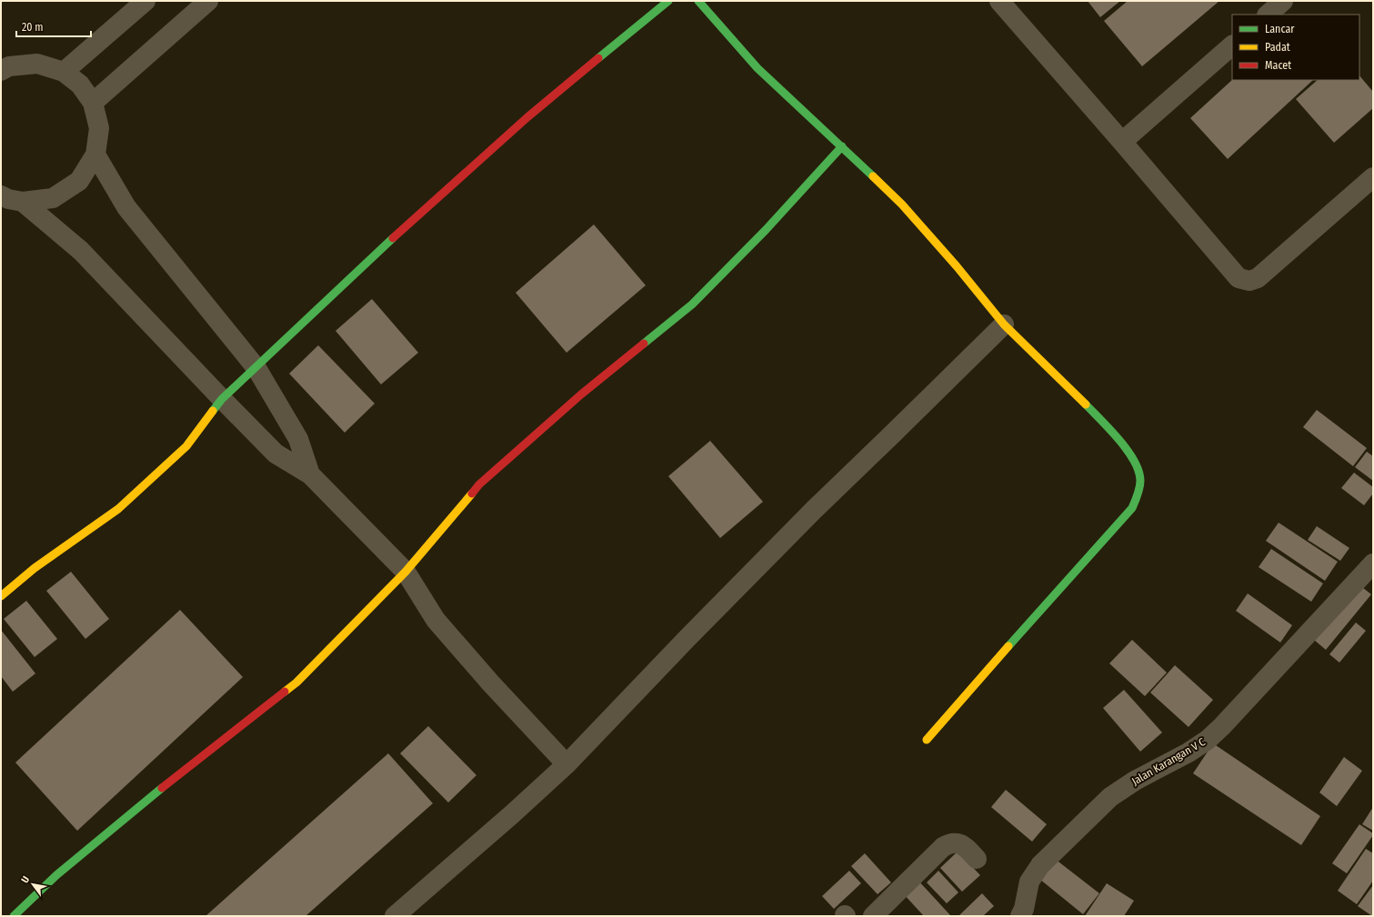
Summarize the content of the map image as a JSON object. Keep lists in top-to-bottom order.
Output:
{
  "streets": {
    "street": ["Jalan Karangan V C"]
  },
  "legend": ["Lancar", "Padat", "Macet"],
  "scale_bar": "20 m",
  "north": "top left"
}
